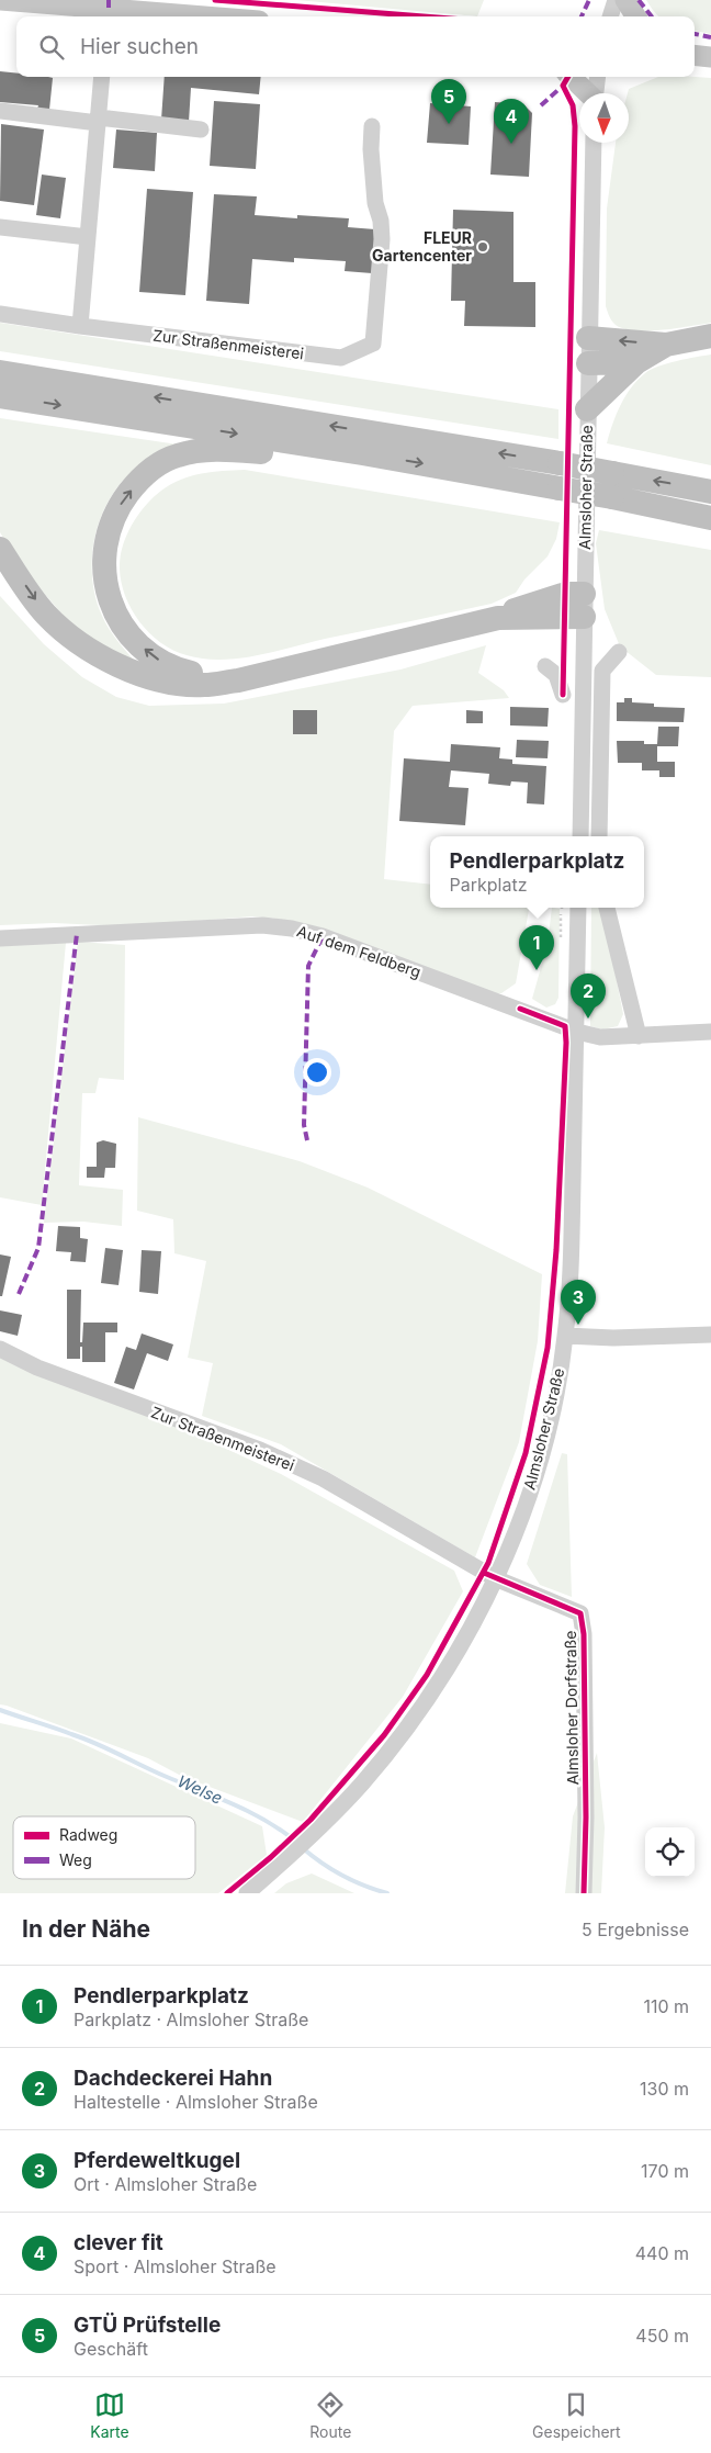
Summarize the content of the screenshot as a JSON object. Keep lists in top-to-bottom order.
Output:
{
  "streets": {
    "street": [
      "Zur Straßenmeisterei",
      "Almsloher Straße",
      "Auf dem Feldberg",
      "Almsloher Dorfstraße"
    ]
  },
  "crossings": [
    ["Zur Straßenmeisterei", "Almsloher Straße"],
    ["Zur Straßenmeisterei", "Almsloher Dorfstraße"],
    ["Almsloher Straße", "Auf dem Feldberg"],
    ["Almsloher Straße", "Almsloher Dorfstraße"]
  ],
  "water": ["Welse"],
  "places": ["FLEUR Gartencenter"],
  "legend": ["Radweg", "Weg"],
  "north": "bottom",
  "page": {
    "search": "Hier suchen",
    "pins": [
      "5",
      "4",
      "1",
      "2",
      "3"
    ],
    "popup": ["Pendlerparkplatz", "Parkplatz"],
    "heading": ["In der Nähe", "5 Ergebnisse"],
    "list": [
      {
        "mark": "1",
        "name": "Pendlerparkplatz",
        "note": "Parkplatz · Almsloher Straße",
        "value": "110 m"
      },
      {
        "mark": "2",
        "name": "Dachdeckerei Hahn",
        "note": "Haltestelle · Almsloher Straße",
        "value": "130 m"
      },
      {
        "mark": "3",
        "name": "Pferdeweltkugel",
        "note": "Ort · Almsloher Straße",
        "value": "170 m"
      },
      {
        "mark": "4",
        "name": "clever fit",
        "note": "Sport · Almsloher Straße",
        "value": "440 m"
      },
      {
        "mark": "5",
        "name": "GTÜ Prüfstelle",
        "note": "Geschäft",
        "value": "450 m"
      }
    ],
    "nav": ["Karte", "Route", "Gespeichert"]
  }
}
